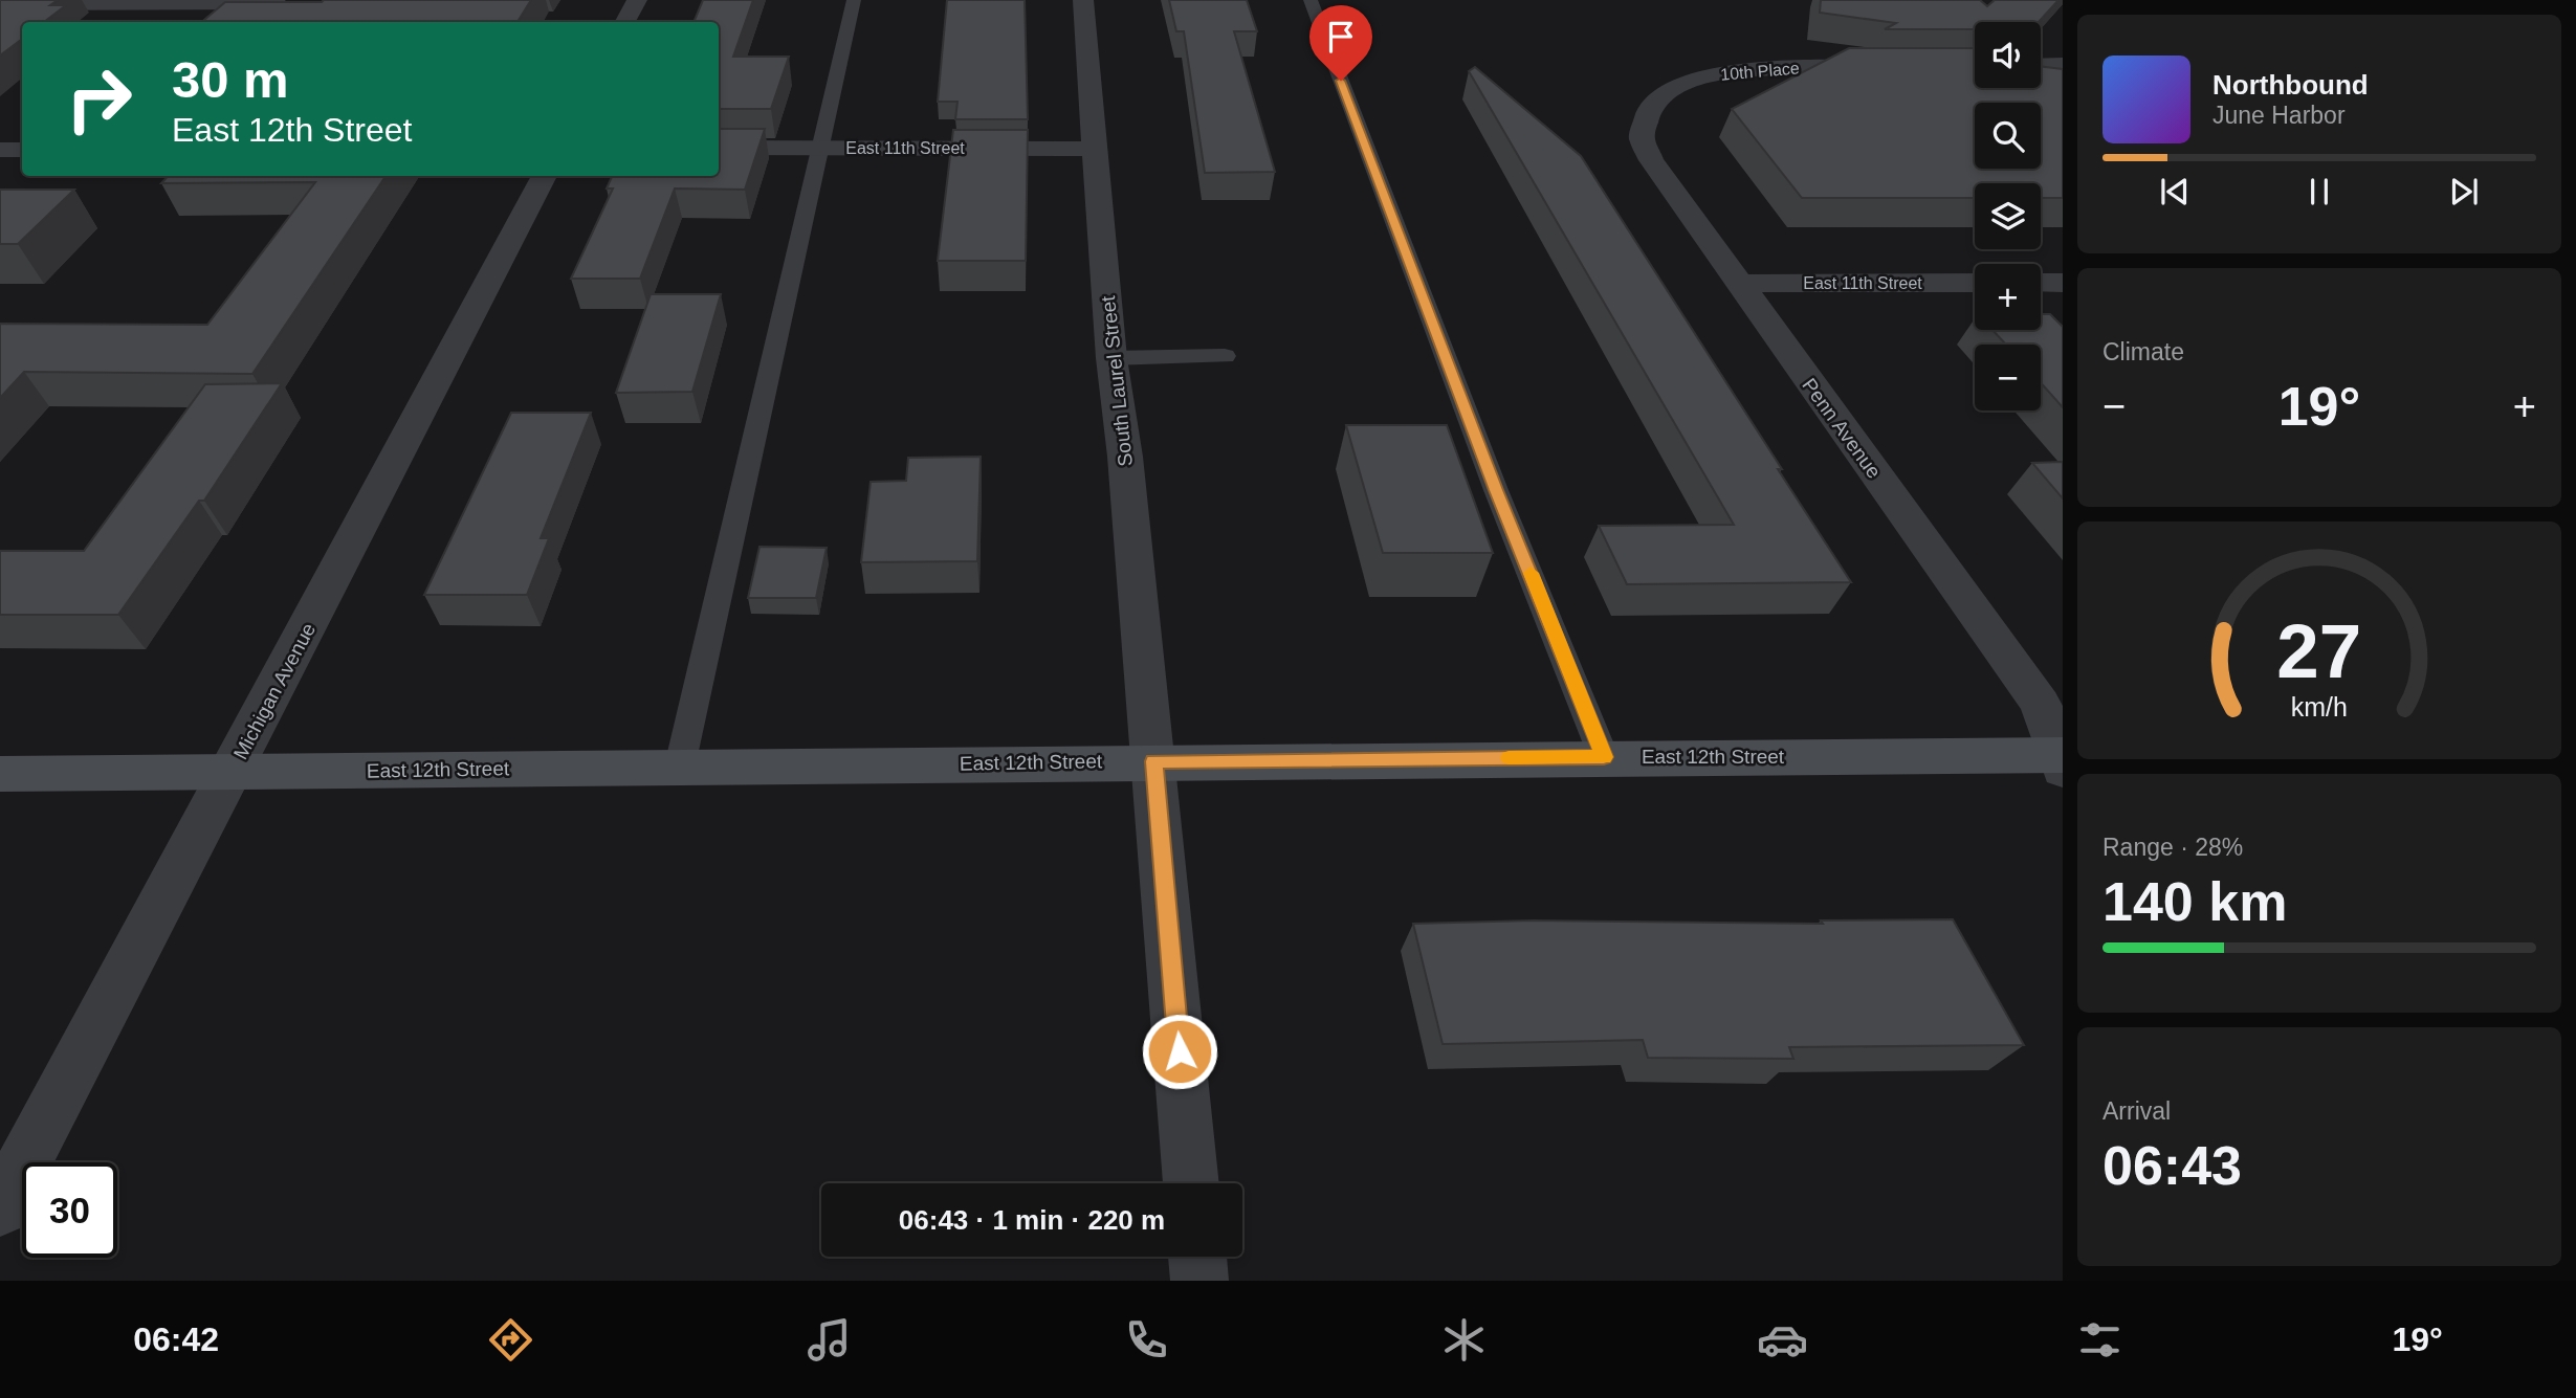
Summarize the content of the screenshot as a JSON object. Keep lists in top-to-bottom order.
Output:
{
  "streets": {
    "street": [
      "10th Place",
      "East 11th Street",
      "South Laurel Street",
      "Penn Avenue",
      "Michigan Avenue",
      "East 12th Street"
    ]
  },
  "crossings": [
    ["10th Place", "Penn Avenue"],
    ["East 11th Street", "South Laurel Street"],
    ["East 11th Street", "Penn Avenue"],
    ["South Laurel Street", "East 12th Street"],
    ["Penn Avenue", "East 12th Street"],
    ["Michigan Avenue", "East 12th Street"]
  ],
  "page": {
    "map_buttons": ["+", "−"],
    "turn": ["30 m", "East 12th Street"],
    "song": ["Northbound", "June Harbor"],
    "tile": [
      "Climate",
      ["Range · 28%", "140 km"],
      ["Arrival", "06:43"]
    ],
    "heat": ["−", "19°", "+"],
    "limit": "30",
    "trip": "06:43 · 1 min · 220 m",
    "tabs": ["06:42", "19°"],
    "gauge": ["27", "km/h"]
  }
}
